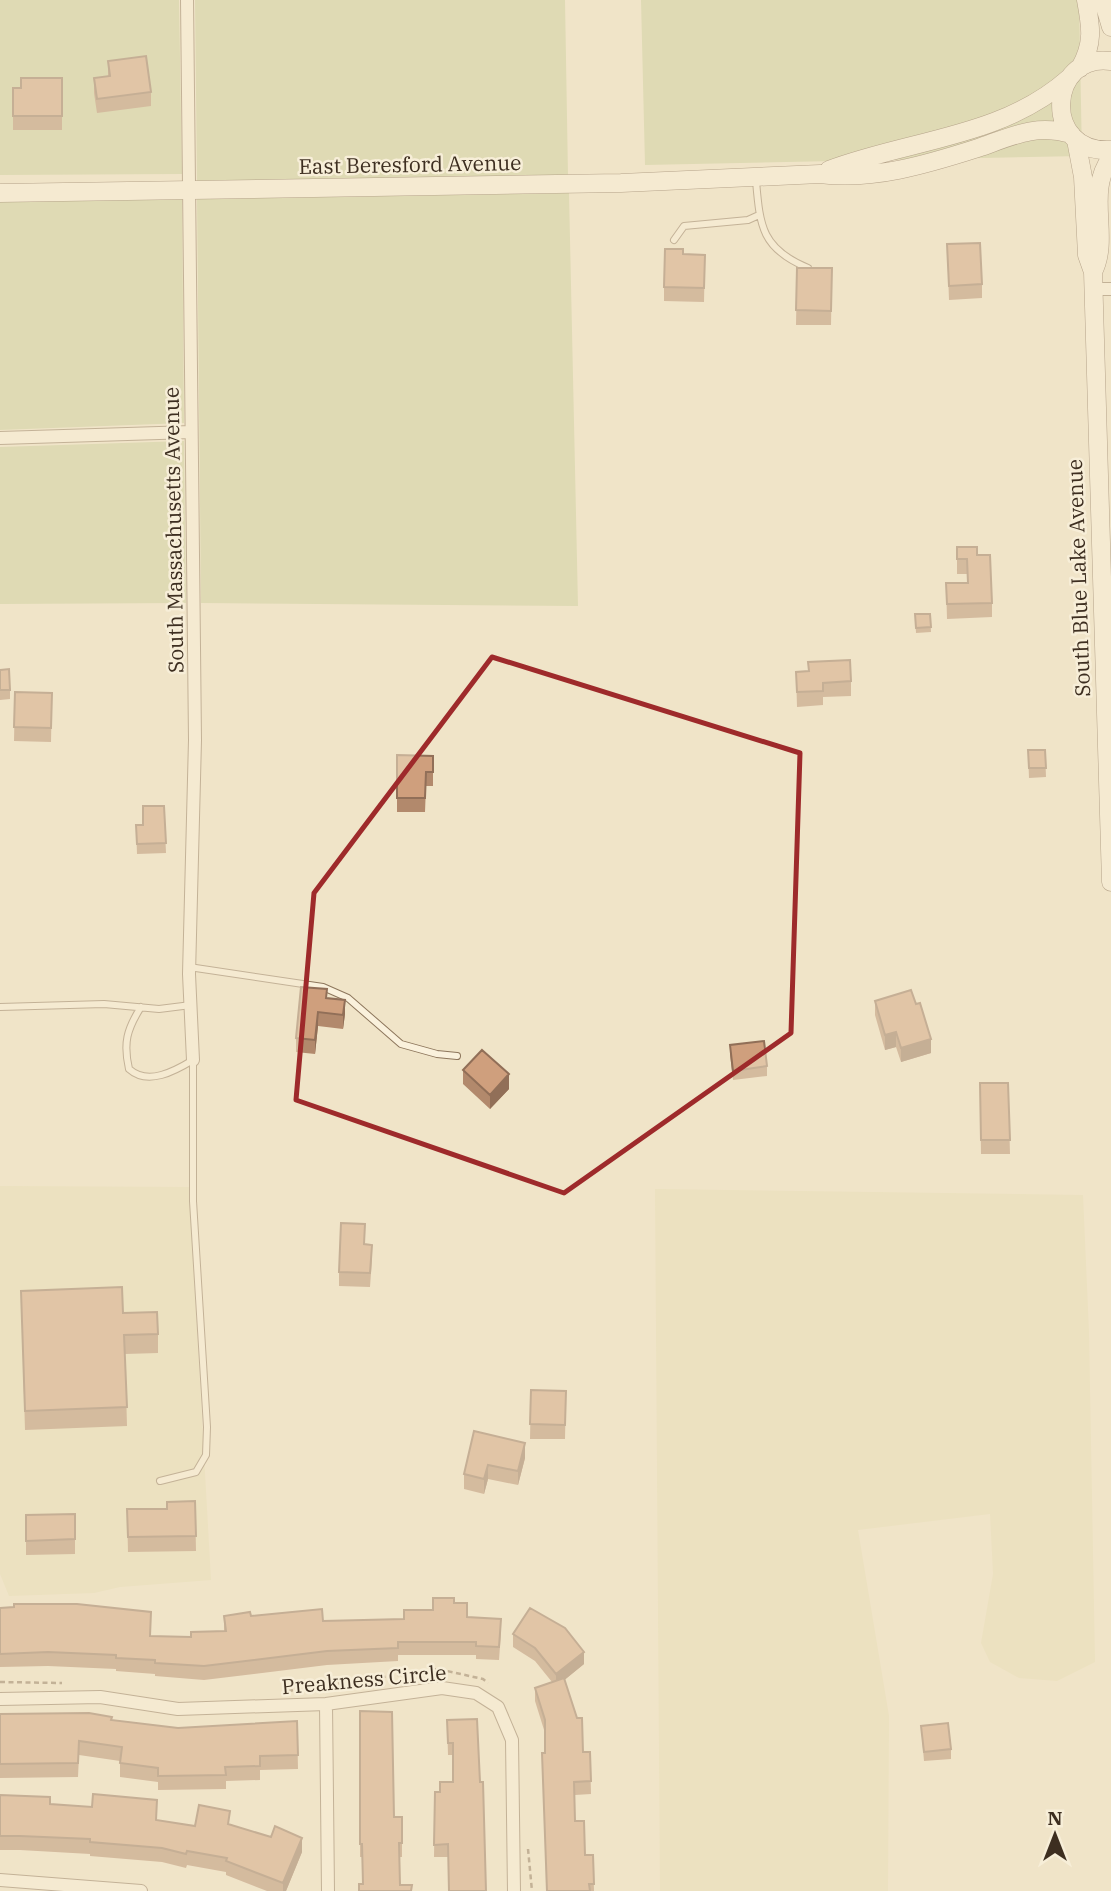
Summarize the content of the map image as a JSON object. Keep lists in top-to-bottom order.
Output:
{
  "streets": {
    "street": [
      "East Beresford Avenue",
      "South Massachusetts Avenue",
      "South Blue Lake Avenue",
      "Preakness Circle"
    ]
  },
  "crossings": [
    ["East Beresford Avenue", "South Massachusetts Avenue"],
    ["East Beresford Avenue", "South Blue Lake Avenue"]
  ],
  "north": "top"
}
